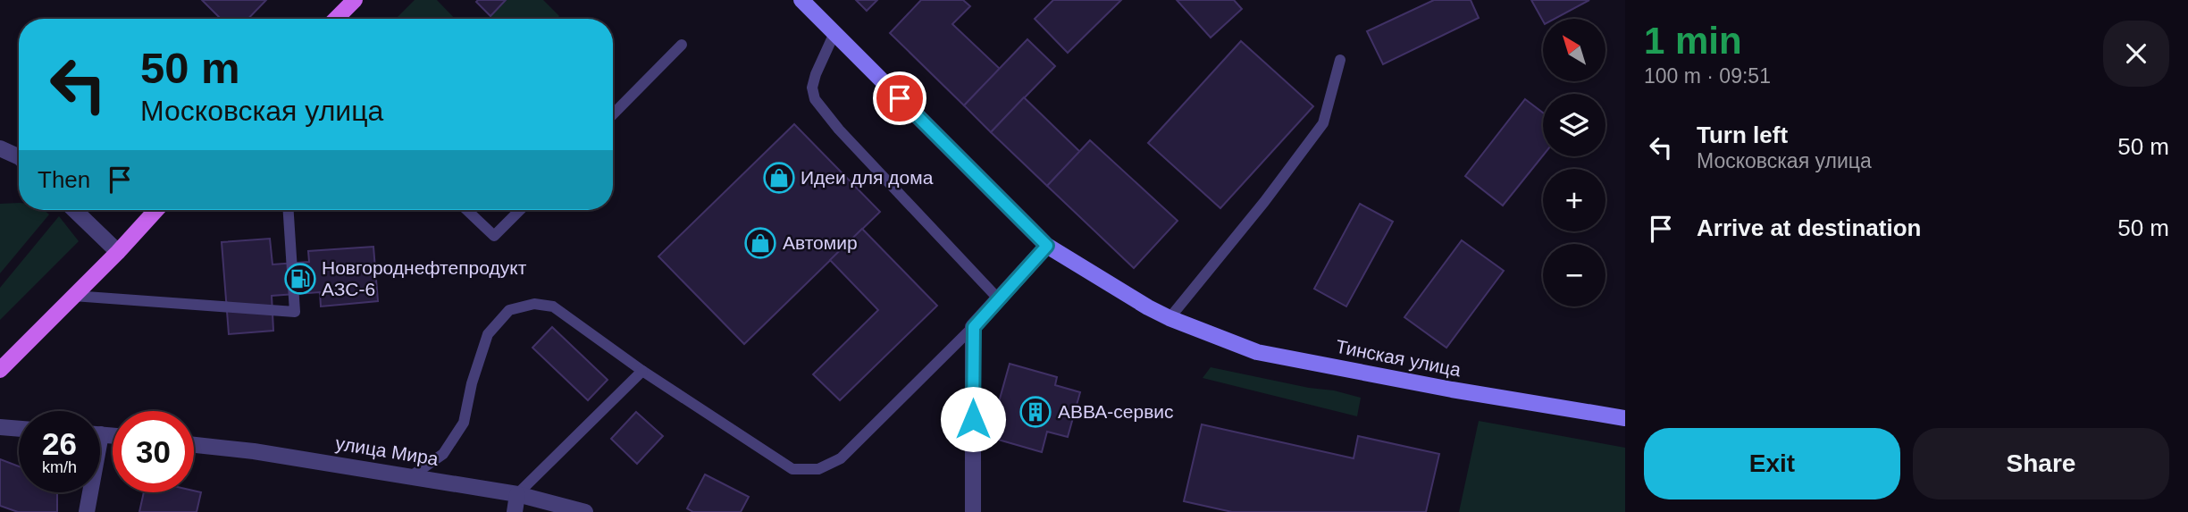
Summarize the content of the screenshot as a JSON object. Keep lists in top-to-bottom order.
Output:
{
  "streets": {
    "main road": ["Тинская улица"],
    "street": ["улица Мира"]
  },
  "places": {
    "shop": ["Идеи для дома", "Автомир"],
    "fuel station": ["Новгороднефтепродукт АЗС-6"],
    "building": ["АВВА-сервис"]
  },
  "north": "top left",
  "page": {
    "heading": ["1 min", "100 m · 09:51"],
    "map_buttons": ["+", "−"],
    "turn": ["50 m", "Московская улица"],
    "list": [
      {
        "name": "Turn left",
        "note": "Московская улица",
        "value": "50 m"
      },
      {
        "name": "Arrive at destination",
        "value": "50 m"
      }
    ],
    "then": "Then",
    "speed": "26 km/h",
    "limit": "30",
    "buttons": ["Exit", "Share"]
  }
}
